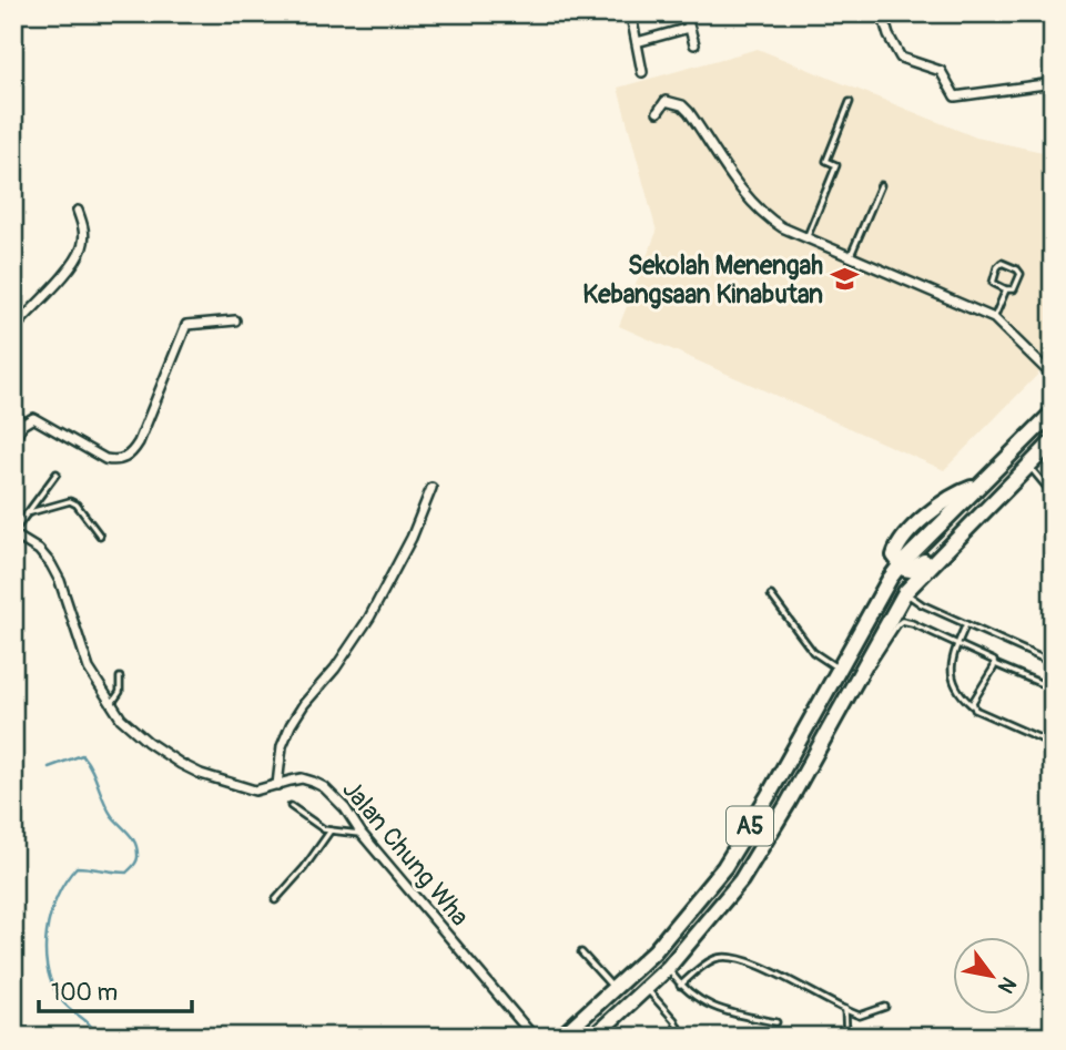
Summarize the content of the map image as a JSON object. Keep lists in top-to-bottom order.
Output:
{
  "streets": {
    "highway": ["A5"],
    "street": ["Jalan Chung Wha"]
  },
  "places": {
    "school or university": ["Sekolah Menengah Kebangsaan Kinabutan"]
  },
  "scale_bar": "100 m",
  "north": "bottom right"
}
